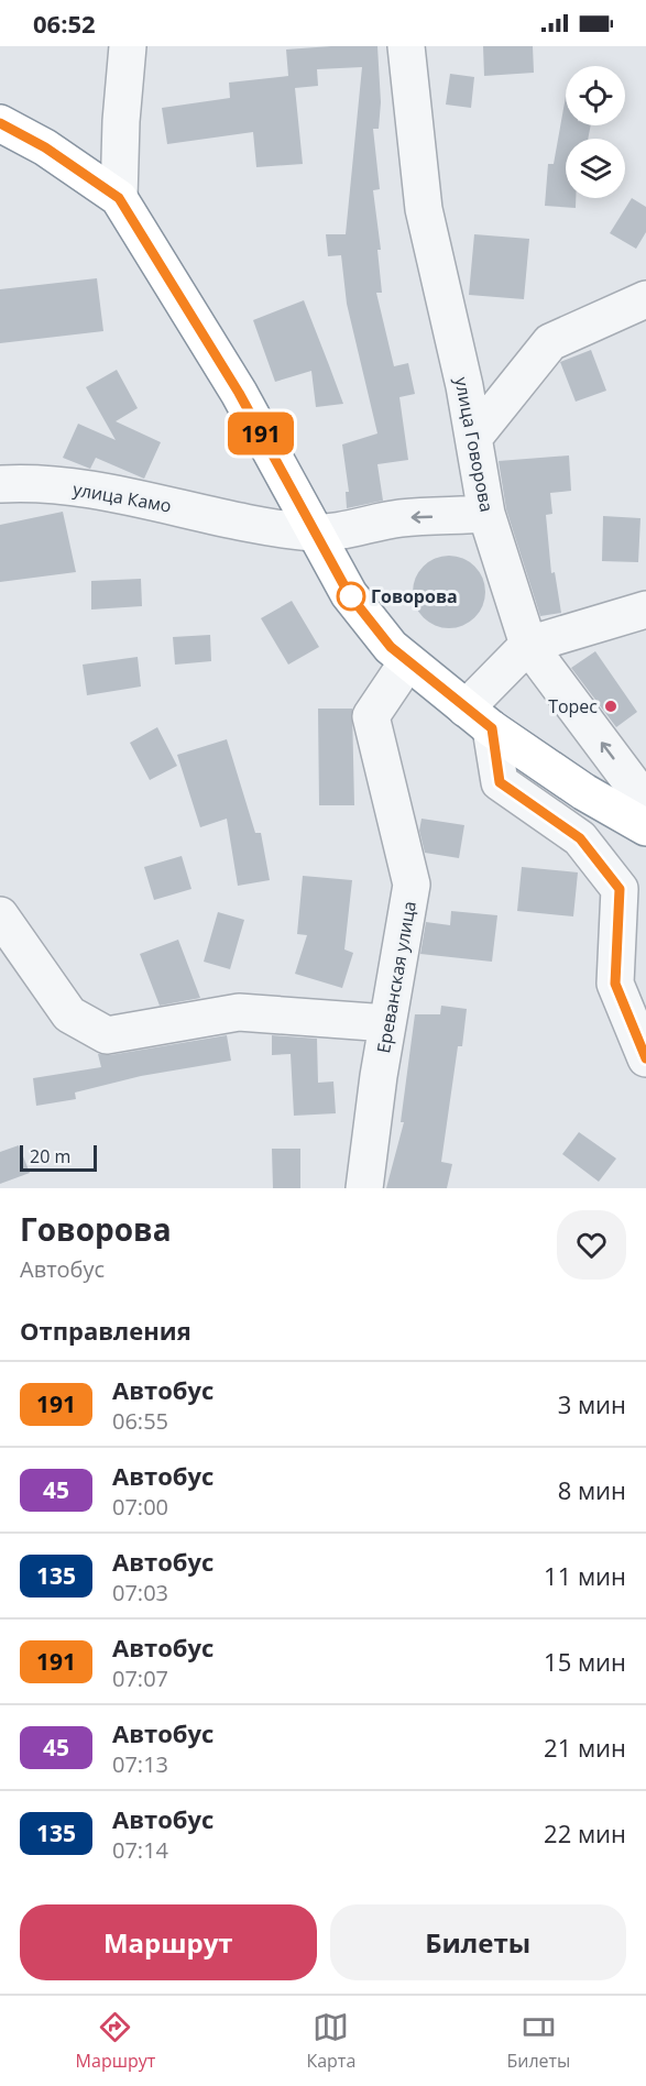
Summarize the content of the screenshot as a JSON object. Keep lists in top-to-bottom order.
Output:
{
  "streets": {
    "street": ["улица Говорова", "улица Камо", "Ереванская улица"]
  },
  "crossings": [
    ["улица Говорова", "улица Камо"]
  ],
  "one_way": ["улица Камо"],
  "places": ["Говорова", "Торес"],
  "lines": ["bus line 191"],
  "scale_bar": "20 m",
  "page": {
    "status": "06:52",
    "on_map": "191",
    "scale": "20 m",
    "heading": [
      ["Говорова", "Автобус"],
      "Отправления"
    ],
    "list": [
      {
        "mark": "191",
        "name": "Автобус",
        "note": "06:55",
        "value": "3 мин"
      },
      {
        "mark": "45",
        "name": "Автобус",
        "note": "07:00",
        "value": "8 мин"
      },
      {
        "mark": "135",
        "name": "Автобус",
        "note": "07:03",
        "value": "11 мин"
      },
      {
        "mark": "191",
        "name": "Автобус",
        "note": "07:07",
        "value": "15 мин"
      },
      {
        "mark": "45",
        "name": "Автобус",
        "note": "07:13",
        "value": "21 мин"
      },
      {
        "mark": "135",
        "name": "Автобус",
        "note": "07:14",
        "value": "22 мин"
      }
    ],
    "buttons": ["Маршрут", "Билеты"],
    "tabs": ["Маршрут", "Карта", "Билеты"]
  }
}
